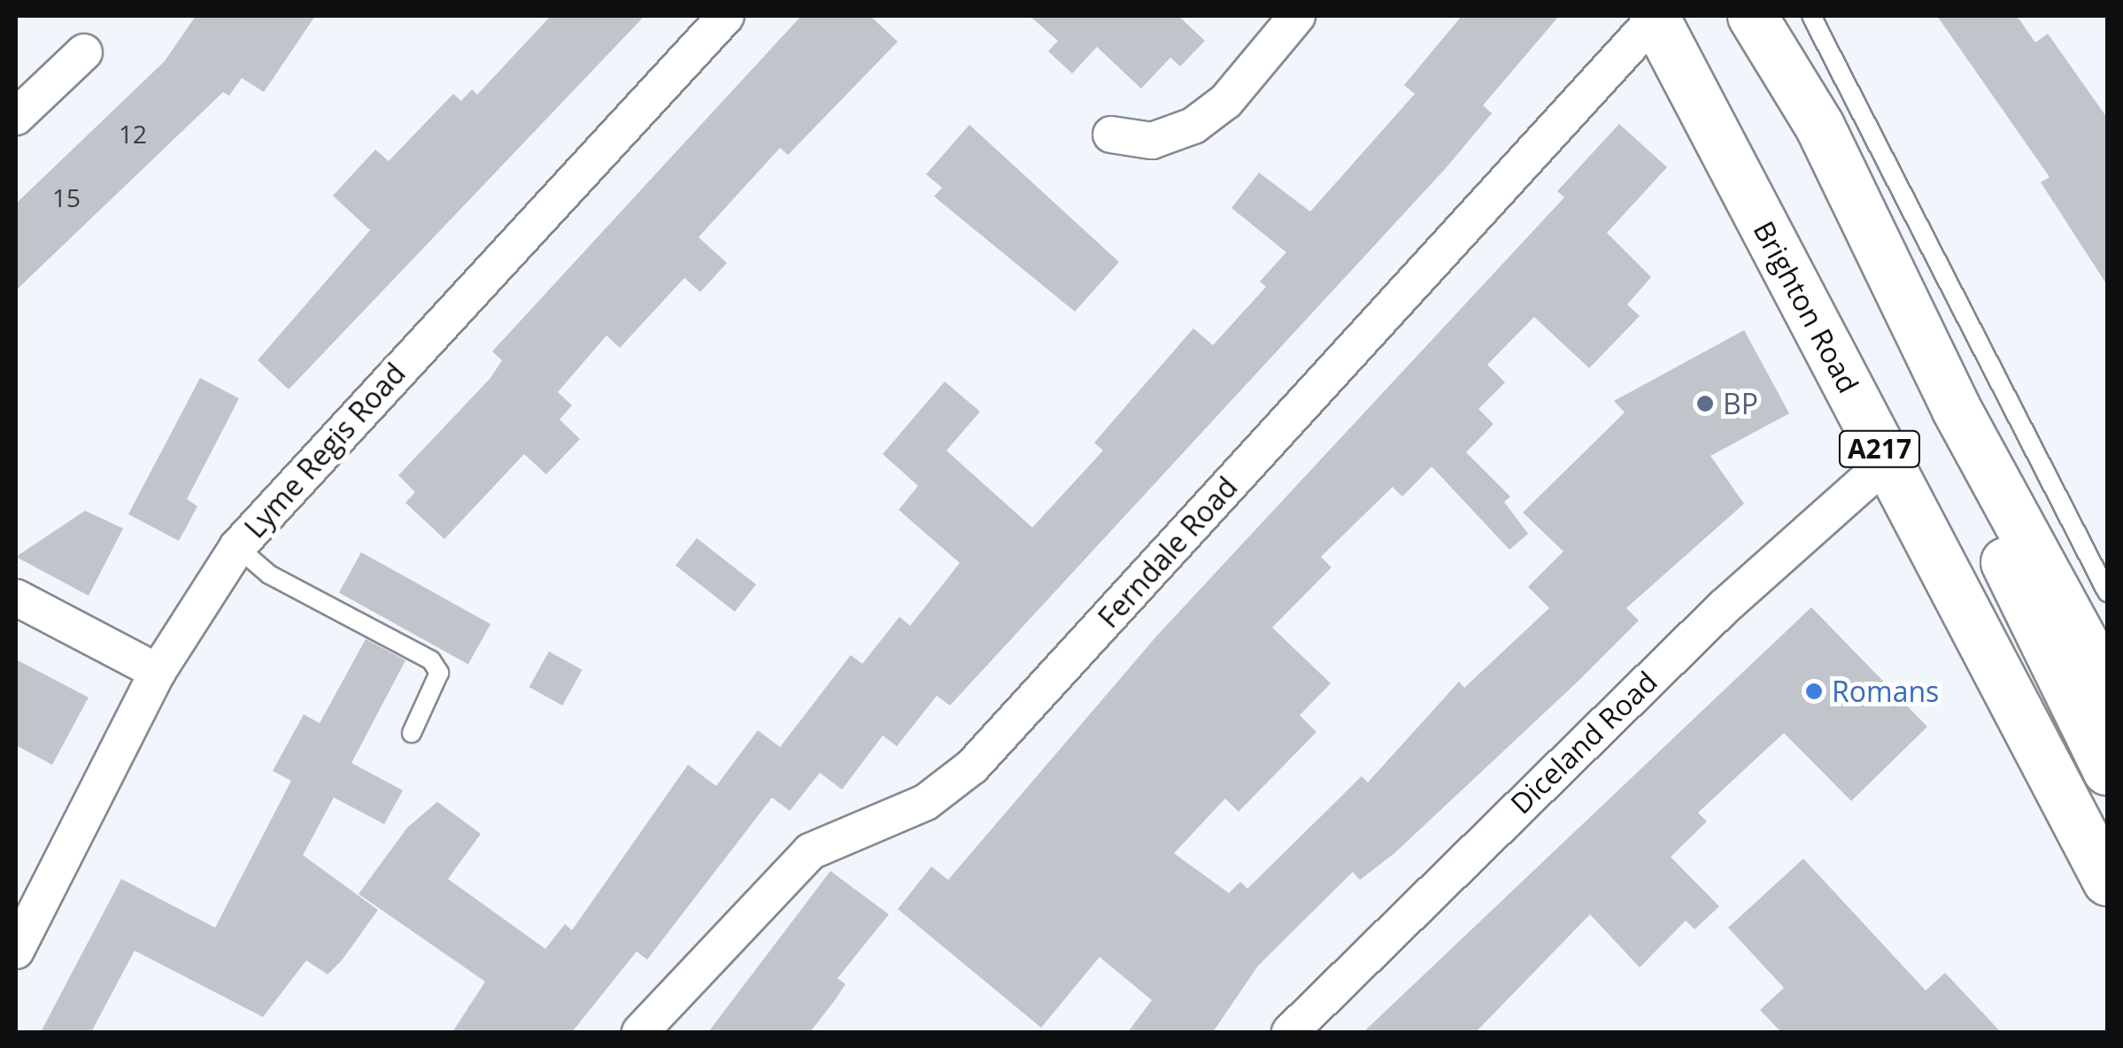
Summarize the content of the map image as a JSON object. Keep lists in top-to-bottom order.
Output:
{
  "streets": {
    "highway": ["Brighton Road", "A217"],
    "street": ["Lyme Regis Road", "Ferndale Road", "Diceland Road"]
  },
  "crossings": [
    ["Brighton Road", "Ferndale Road"],
    ["Brighton Road", "Diceland Road"]
  ],
  "places": ["BP", "Romans"],
  "house_numbers": ["12", "15"]
}
